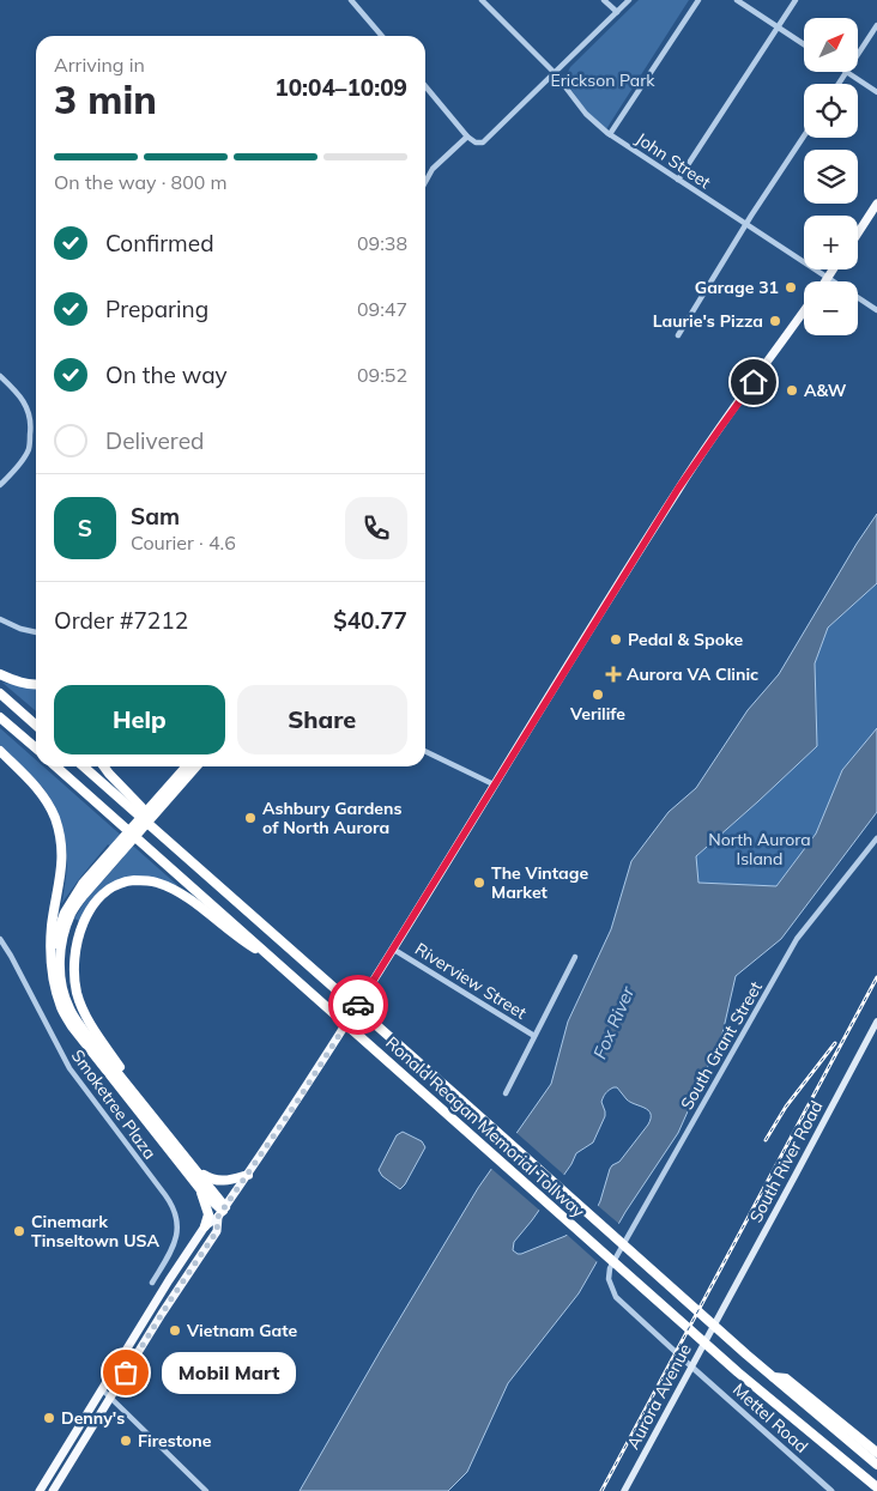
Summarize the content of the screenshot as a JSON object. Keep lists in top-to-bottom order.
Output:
{
  "streets": {
    "highway": ["Ronald Reagan Memorial Tollway"],
    "main road": ["South River Road", "Aurora Avenue"],
    "street": [
      "John Street",
      "Riverview Street",
      "South Grant Street",
      "Smoketree Plaza",
      "Mettel Road"
    ]
  },
  "crossings": [
    ["South Grant Street", "Aurora Avenue"],
    ["South Grant Street", "Mettel Road"],
    ["South River Road", "Aurora Avenue"],
    ["Aurora Avenue", "Mettel Road"]
  ],
  "water": ["Fox River"],
  "parks": ["Erickson Park", "North Aurora Island"],
  "places": {
    "other": [
      "Garage 31",
      "Laurie's Pizza",
      "A&W",
      "Pedal & Spoke",
      "Verilife",
      "Ashbury Gardens of North Aurora",
      "The Vintage Market",
      "Cinemark Tinseltown USA",
      "Vietnam Gate",
      "Mobil Mart",
      "Denny's",
      "Firestone"
    ],
    "health": ["Aurora VA Clinic"]
  },
  "north": "top right",
  "page": {
    "map_buttons": ["+", "−"],
    "heading": ["3 min", "Arriving in", "10:04–10:09"],
    "panel": [
      "Sam",
      "Courier · 4.6",
      "Order #7212",
      "$40.77"
    ],
    "bar": "On the way · 800 m",
    "list": [
      ["Confirmed", "09:38"],
      ["Preparing", "09:47"],
      ["On the way", "09:52"],
      "Delivered"
    ],
    "round": "S",
    "buttons": ["Help", "Share"],
    "bubble": "Mobil Mart"
  }
}
